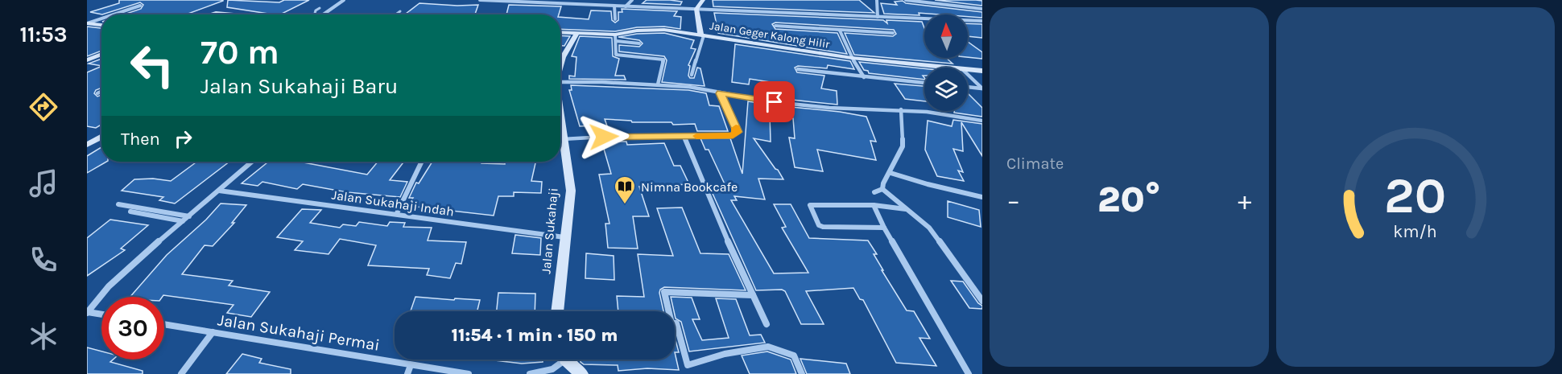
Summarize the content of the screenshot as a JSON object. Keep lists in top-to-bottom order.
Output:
{
  "streets": {
    "main road": ["Jalan Geger Kalong Hilir", "Jalan Sukahaji"],
    "street": ["Jalan Sukahaji Indah", "Jalan Sukahaji Permai"]
  },
  "crossings": [
    ["Jalan Geger Kalong Hilir", "Jalan Sukahaji"],
    ["Jalan Sukahaji Indah", "Jalan Sukahaji"]
  ],
  "places": {
    "library": ["Nimna Bookcafe"]
  },
  "north": "top",
  "page": {
    "tabs": "11:53",
    "tile": "Climate",
    "turn": ["70 m", "Jalan Sukahaji Baru"],
    "then": "Then",
    "heat": ["−", "20°", "+"],
    "limit": "30",
    "trip": "11:54 · 1 min · 150 m",
    "gauge": ["20", "km/h"]
  }
}
